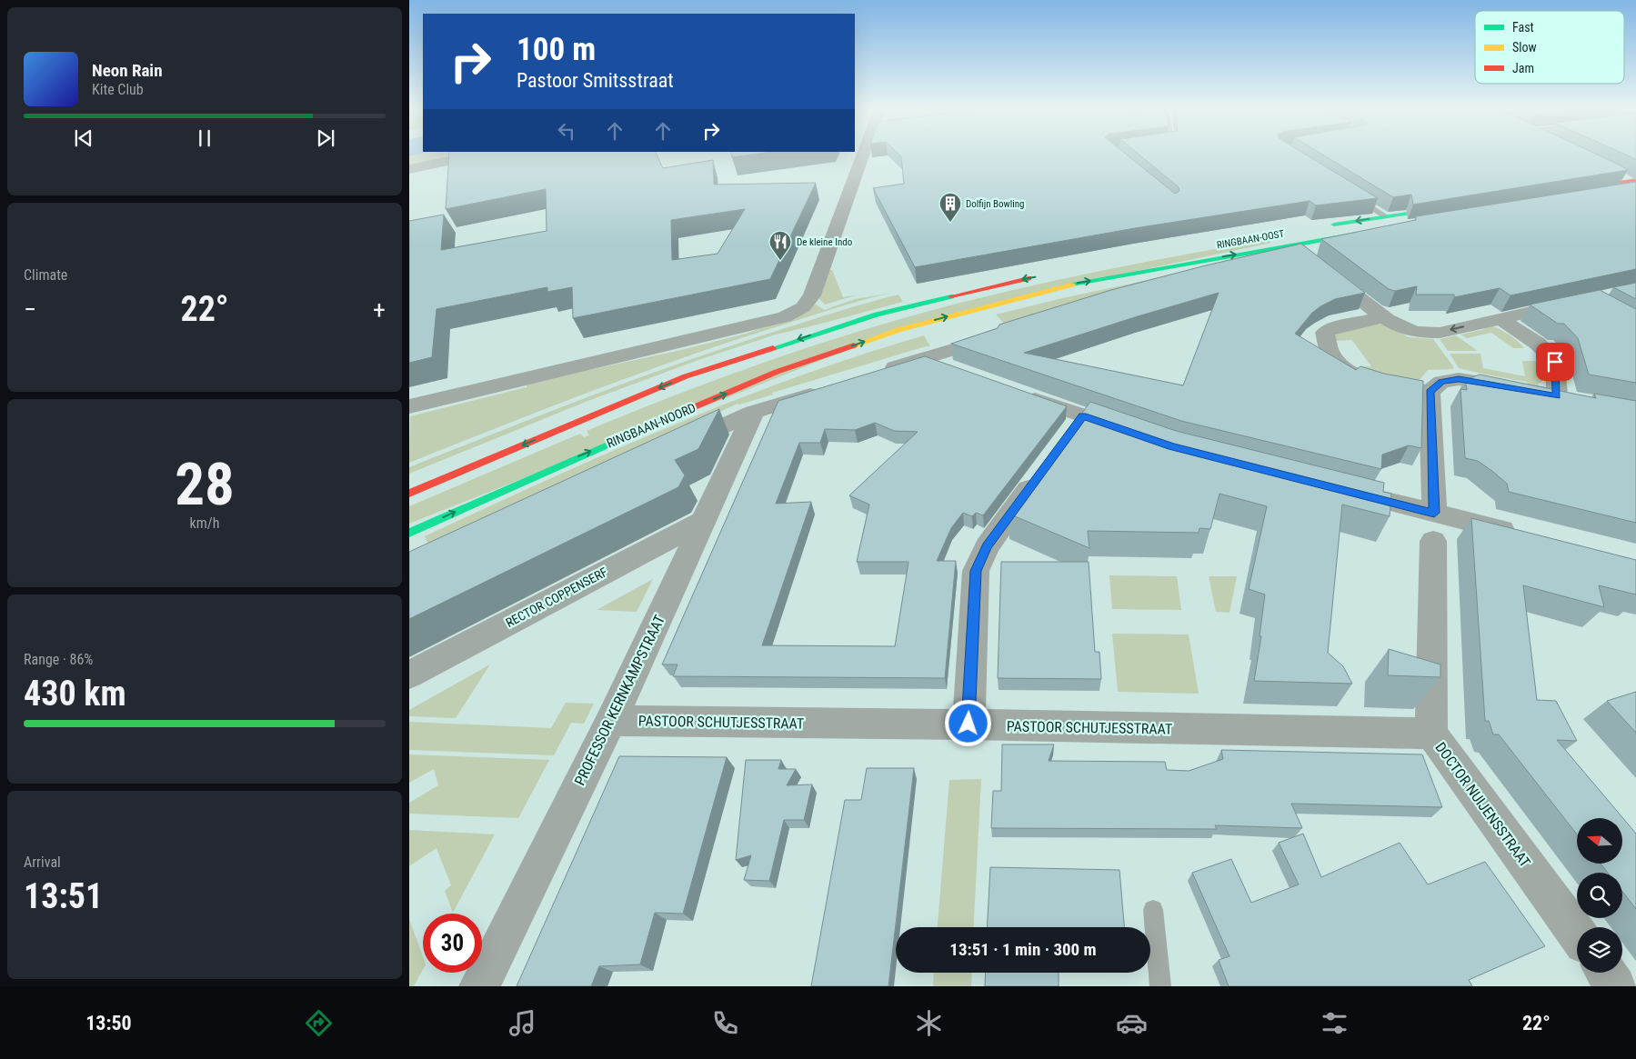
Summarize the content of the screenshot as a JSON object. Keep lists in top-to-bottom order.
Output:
{
  "streets": {
    "main road": ["RINGBAAN-OOST", "RINGBAAN-NOORD"],
    "street": [
      "RECTOR COPPENSERF",
      "PROFESSOR KERNKAMPSTRAAT",
      "PASTOOR SCHUTJESSTRAAT",
      "DOCTOR NUIJENSSTRAAT"
    ]
  },
  "crossings": [
    ["RINGBAAN-OOST", "RINGBAAN-NOORD"],
    ["RECTOR COPPENSERF", "PROFESSOR KERNKAMPSTRAAT"],
    ["PROFESSOR KERNKAMPSTRAAT", "PASTOOR SCHUTJESSTRAAT"],
    ["PASTOOR SCHUTJESSTRAAT", "DOCTOR NUIJENSSTRAAT"]
  ],
  "places": {
    "building": ["Dolfijn Bowling"],
    "restaurant": ["De kleine Indo"]
  },
  "legend": ["Fast", "Slow", "Jam"],
  "north": "left",
  "page": {
    "turn": ["100 m", "Pastoor Smitsstraat"],
    "song": ["Neon Rain", "Kite Club"],
    "tile": [
      "Climate",
      ["28", "km/h"],
      ["Range · 86%", "430 km"],
      ["Arrival", "13:51"]
    ],
    "heat": ["−", "22°", "+"],
    "limit": "30",
    "trip": "13:51 · 1 min · 300 m",
    "tabs": ["13:50", "22°"]
  }
}
